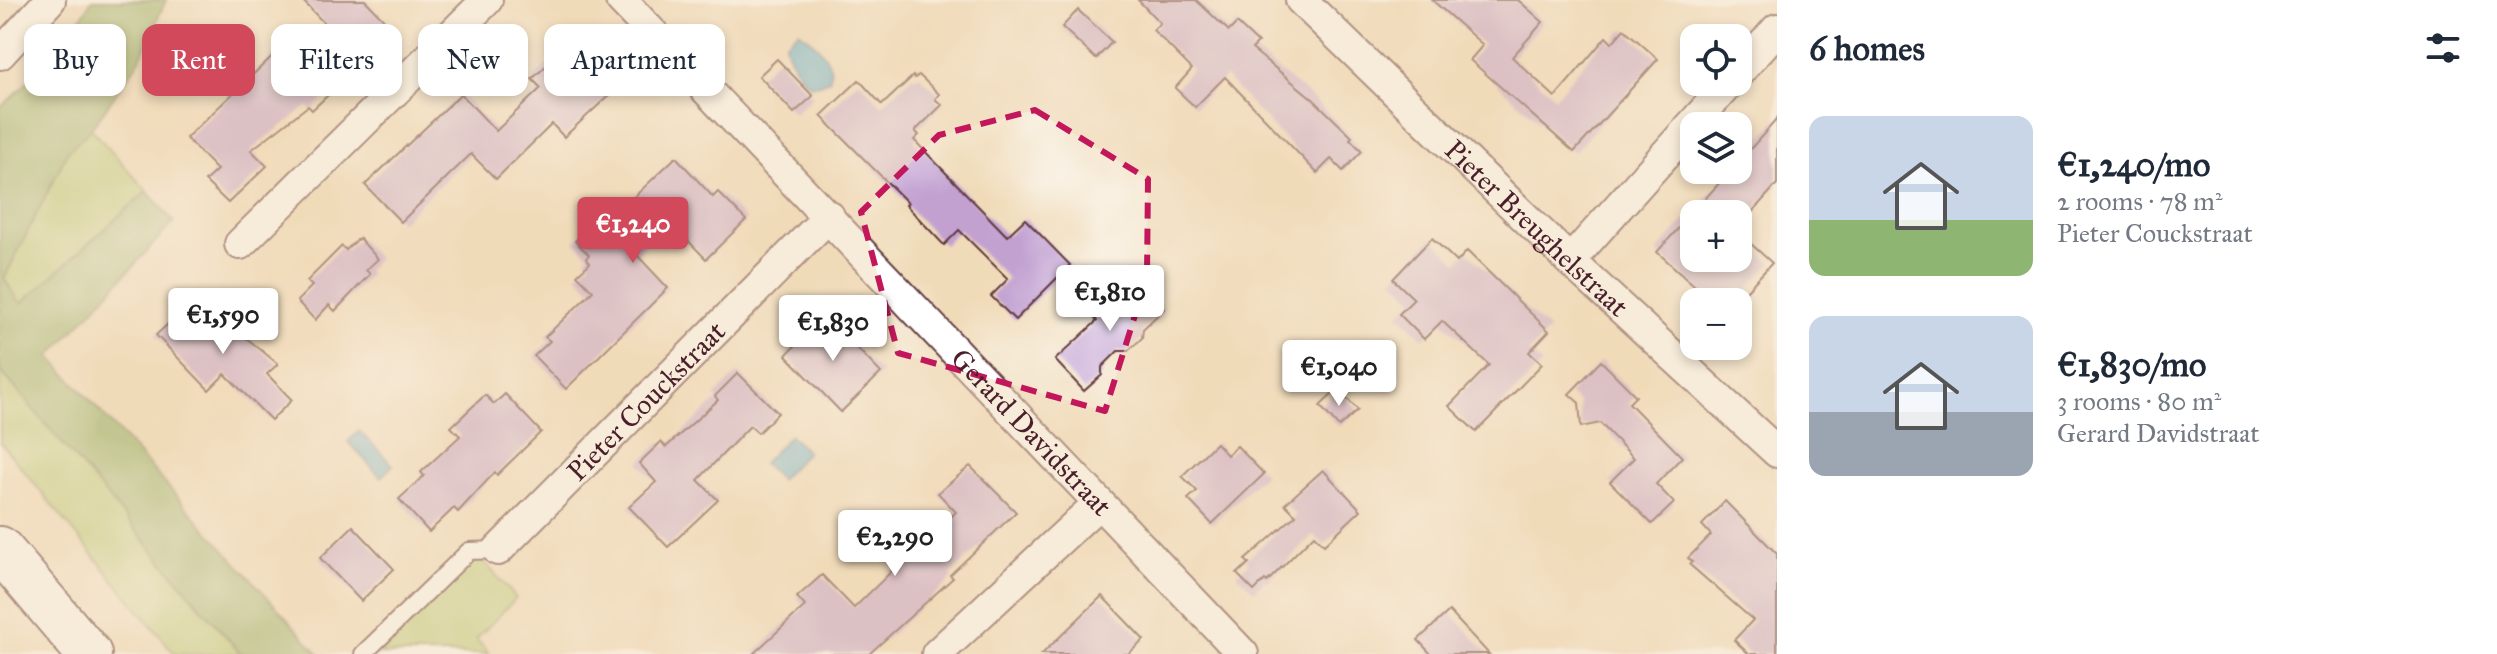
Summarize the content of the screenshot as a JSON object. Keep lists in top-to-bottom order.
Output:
{
  "streets": {
    "street": ["Pieter Breughelstraat", "Pieter Couckstraat", "Gerard Davidstraat"]
  },
  "crossings": [
    ["Pieter Couckstraat", "Gerard Davidstraat"]
  ],
  "page": {
    "heading": "6 homes",
    "map_buttons": ["+", "−"],
    "chip": [
      "Buy",
      "Rent",
      "Filters",
      "New",
      "Apartment"
    ],
    "list": [
      {
        "name": "€1,240/mo",
        "note": "2 rooms · 78 m² · Pieter Couckstraat"
      },
      {
        "name": "€1,830/mo",
        "note": "3 rooms · 80 m² · Gerard Davidstraat"
      }
    ],
    "price": [
      "€1,240",
      "€1,810",
      "€1,590",
      "€1,830",
      "€1,040",
      "€2,290"
    ]
  }
}
